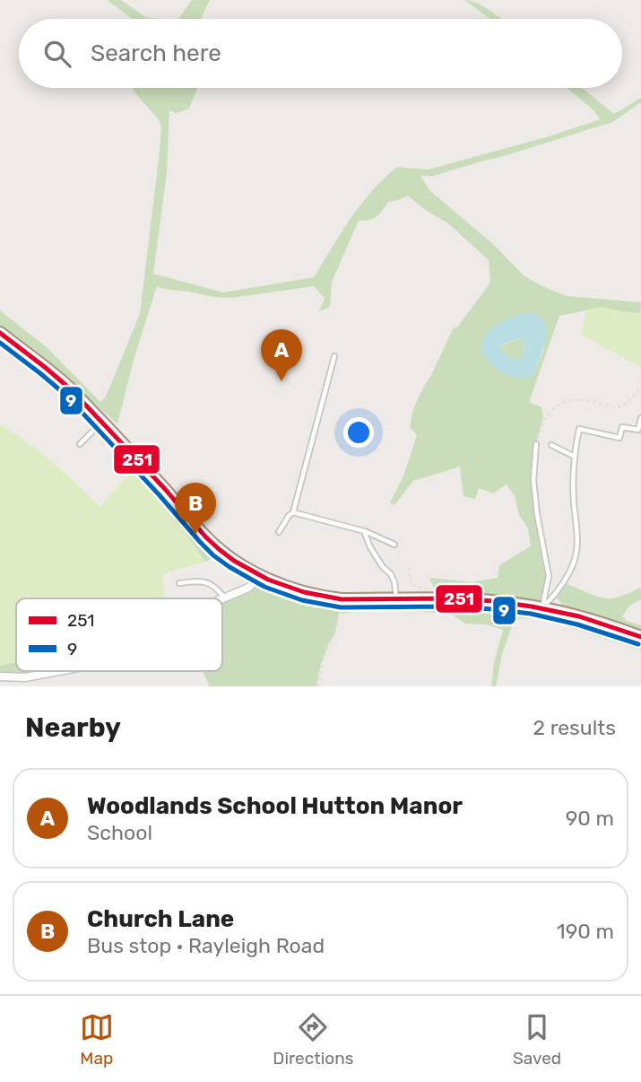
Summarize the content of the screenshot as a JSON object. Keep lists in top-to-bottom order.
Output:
{
  "lines": ["transit line 251", "transit line 9"],
  "legend": ["251", "9"],
  "page": {
    "search": "Search here",
    "pins": ["A", "B"],
    "heading": ["Nearby", "2 results"],
    "list": [
      {
        "mark": "A",
        "name": "Woodlands School Hutton Manor",
        "note": "School",
        "value": "90 m"
      },
      {
        "mark": "B",
        "name": "Church Lane",
        "note": "Bus stop · Rayleigh Road",
        "value": "190 m"
      }
    ],
    "nav": ["Map", "Directions", "Saved"]
  }
}
